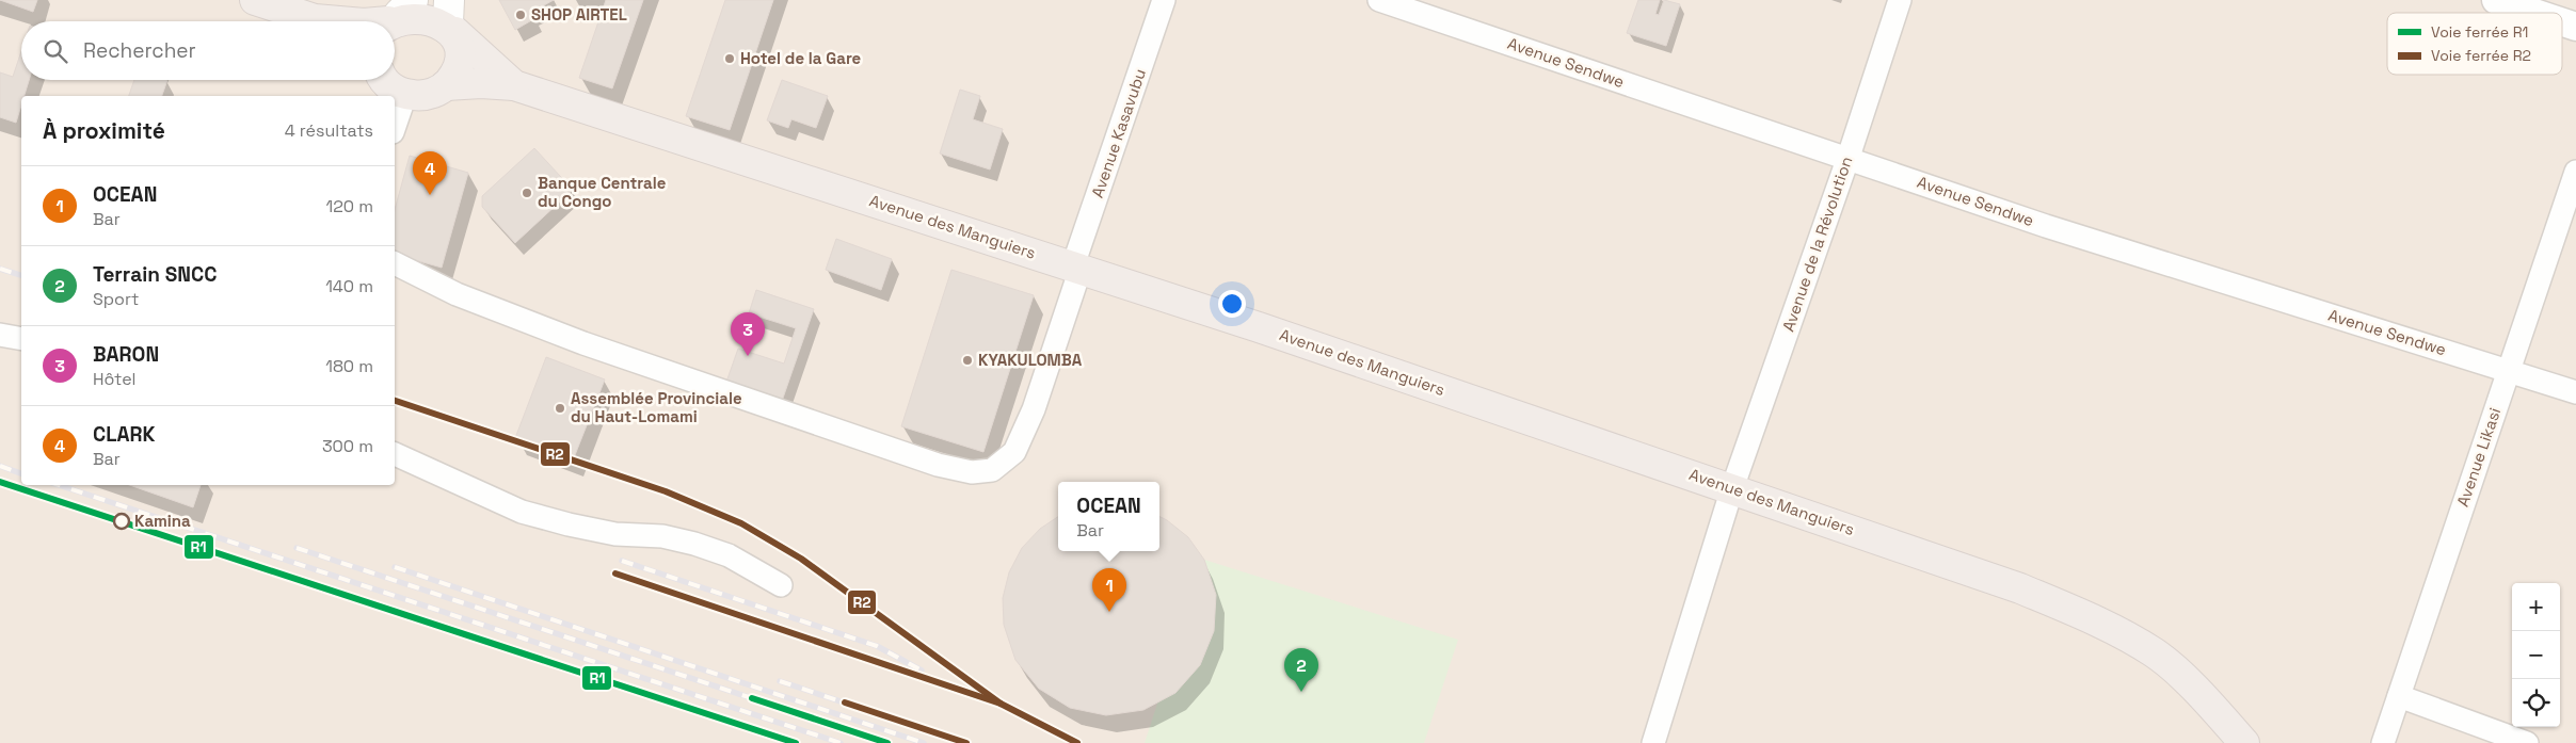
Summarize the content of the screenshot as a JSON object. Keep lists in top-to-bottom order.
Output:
{
  "streets": {
    "highway": ["Avenue des Manguiers"],
    "street": [
      "Avenue Sendwe",
      "Avenue Kasavubu",
      "Avenue de la Révolution",
      "Avenue Likasi"
    ]
  },
  "crossings": [
    ["Avenue Sendwe", "Avenue de la Révolution"],
    ["Avenue Sendwe", "Avenue Likasi"],
    ["Avenue Kasavubu", "Avenue des Manguiers"],
    ["Avenue des Manguiers", "Avenue de la Révolution"]
  ],
  "places": [
    "SHOP AIRTEL",
    "Hotel de la Gare",
    "Banque Centrale du Congo",
    "KYAKULOMBA",
    "Assemblée Provinciale du Haut-Lomami",
    "Kamina"
  ],
  "lines": ["rail line R2", "rail line R1"],
  "legend": ["Voie ferrée R1", "Voie ferrée R2"],
  "page": {
    "search": "Rechercher",
    "heading": ["À proximité", "4 résultats"],
    "pins": [
      "4",
      "3",
      "1",
      "2"
    ],
    "list": [
      {
        "mark": "1",
        "name": "OCEAN",
        "note": "Bar",
        "value": "120 m"
      },
      {
        "mark": "2",
        "name": "Terrain SNCC",
        "note": "Sport",
        "value": "140 m"
      },
      {
        "mark": "3",
        "name": "BARON",
        "note": "Hôtel",
        "value": "180 m"
      },
      {
        "mark": "4",
        "name": "CLARK",
        "note": "Bar",
        "value": "300 m"
      }
    ],
    "popup": ["OCEAN", "Bar"],
    "map_buttons": ["+", "−"]
  }
}
